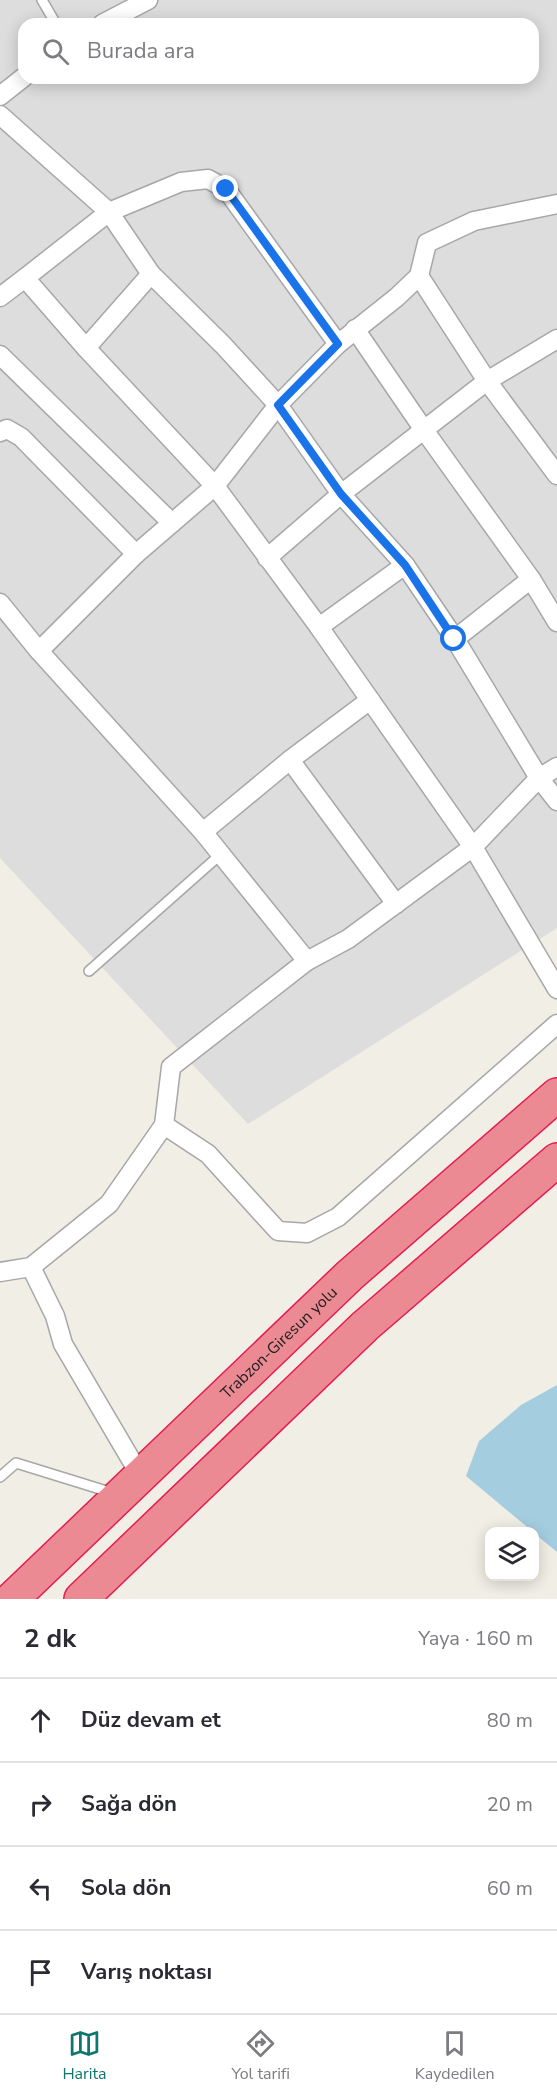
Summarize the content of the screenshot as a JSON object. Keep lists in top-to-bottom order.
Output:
{
  "streets": {
    "highway": ["Trabzon-Giresun yolu"]
  },
  "page": {
    "search": "Burada ara",
    "heading": ["2 dk", "Yaya · 160 m"],
    "list": [
      ["Düz devam et", "80 m"],
      ["Sağa dön", "20 m"],
      ["Sola dön", "60 m"],
      "Varış noktası"
    ],
    "nav": ["Harita", "Yol tarifi", "Kaydedilen"]
  }
}
